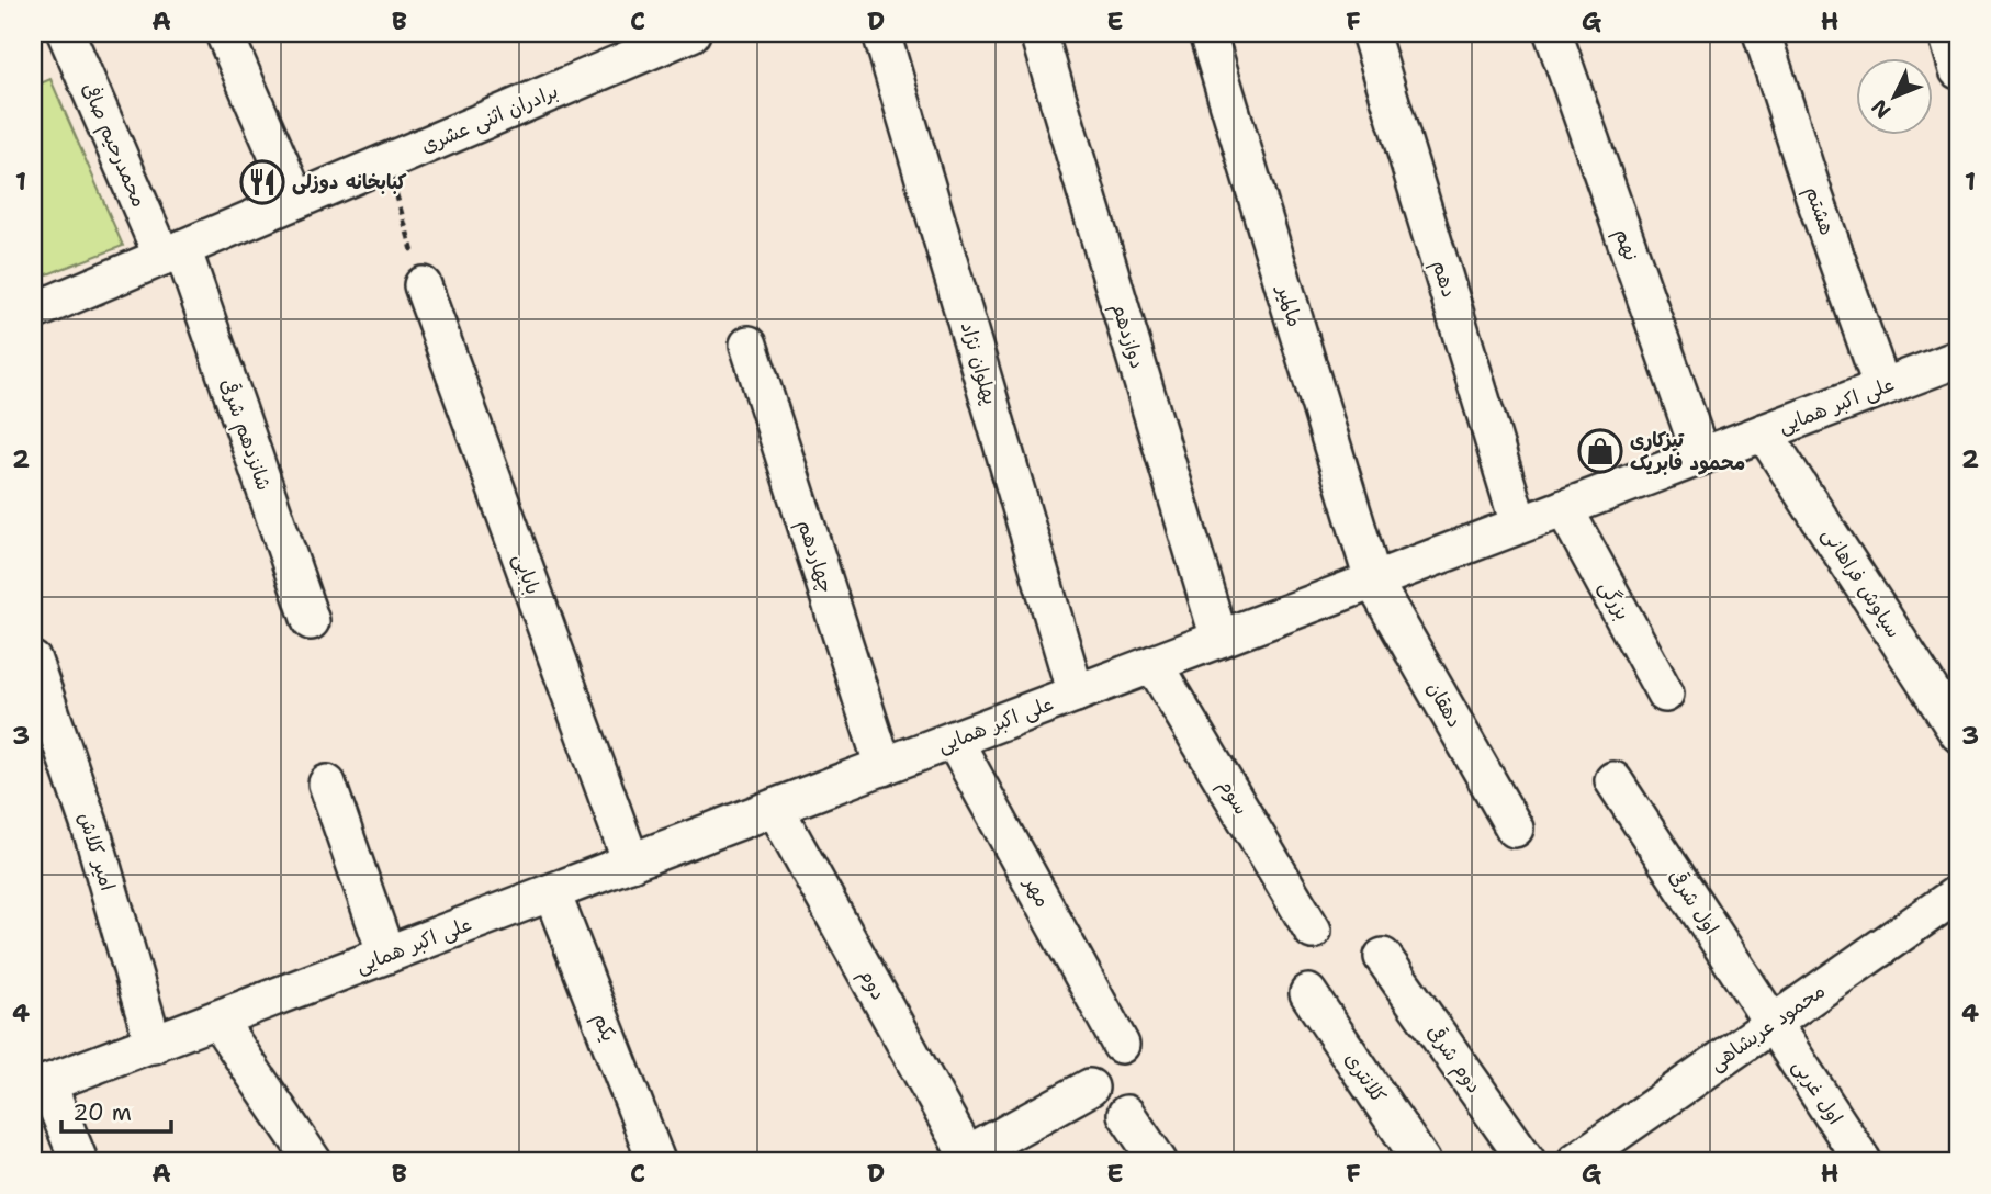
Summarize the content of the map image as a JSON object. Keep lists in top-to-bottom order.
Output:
{
  "streets": {
    "street": [
      "برادران اثنی عشری",
      "محمدرحیم صافی",
      "هشتم",
      "نهم",
      "دهم",
      "مالمیر",
      "دوازدهم",
      "پهلوان نژاد",
      "علی اکبر همایی",
      "شانزدهم شرقی",
      "چهاردهم",
      "بابایی",
      "سیاوش فراهانی",
      "بزرگی",
      "دهقان",
      "سوم",
      "امیر کلاش",
      "مهر",
      "اول شرقی",
      "دوم",
      "یکم",
      "محمود عربشاهی",
      "دوم شرقی",
      "کلانتری",
      "اول غربی"
    ]
  },
  "crossings": [
    ["برادران اثنی عشری", "محمدرحیم صافی"],
    ["برادران اثنی عشری", "شانزدهم شرقی"],
    ["محمدرحیم صافی", "شانزدهم شرقی"],
    ["هشتم", "علی اکبر همایی"],
    ["نهم", "علی اکبر همایی"],
    ["دهم", "علی اکبر همایی"],
    ["مالمیر", "علی اکبر همایی"],
    ["مالمیر", "دهقان"],
    ["دوازدهم", "علی اکبر همایی"],
    ["پهلوان نژاد", "علی اکبر همایی"],
    ["علی اکبر همایی", "چهاردهم"],
    ["علی اکبر همایی", "بابایی"],
    ["علی اکبر همایی", "سیاوش فراهانی"],
    ["علی اکبر همایی", "بزرگی"],
    ["علی اکبر همایی", "دهقان"],
    ["علی اکبر همایی", "سوم"],
    ["علی اکبر همایی", "امیر کلاش"],
    ["علی اکبر همایی", "مهر"],
    ["علی اکبر همایی", "دوم"],
    ["علی اکبر همایی", "یکم"],
    ["اول شرقی", "محمود عربشاهی"],
    ["اول شرقی", "اول غربی"],
    ["محمود عربشاهی", "اول غربی"]
  ],
  "places": {
    "restaurant": ["کبابخانه دوزلی"],
    "shop": ["تیزکاری محمود فابریک"]
  },
  "scale_bar": "20 m",
  "north": "bottom left",
  "grid": {
    "columns": [
      "A",
      "B",
      "C",
      "D",
      "E",
      "F",
      "G",
      "H"
    ],
    "rows": [
      "1",
      "2",
      "3",
      "4"
    ]
  }
}
